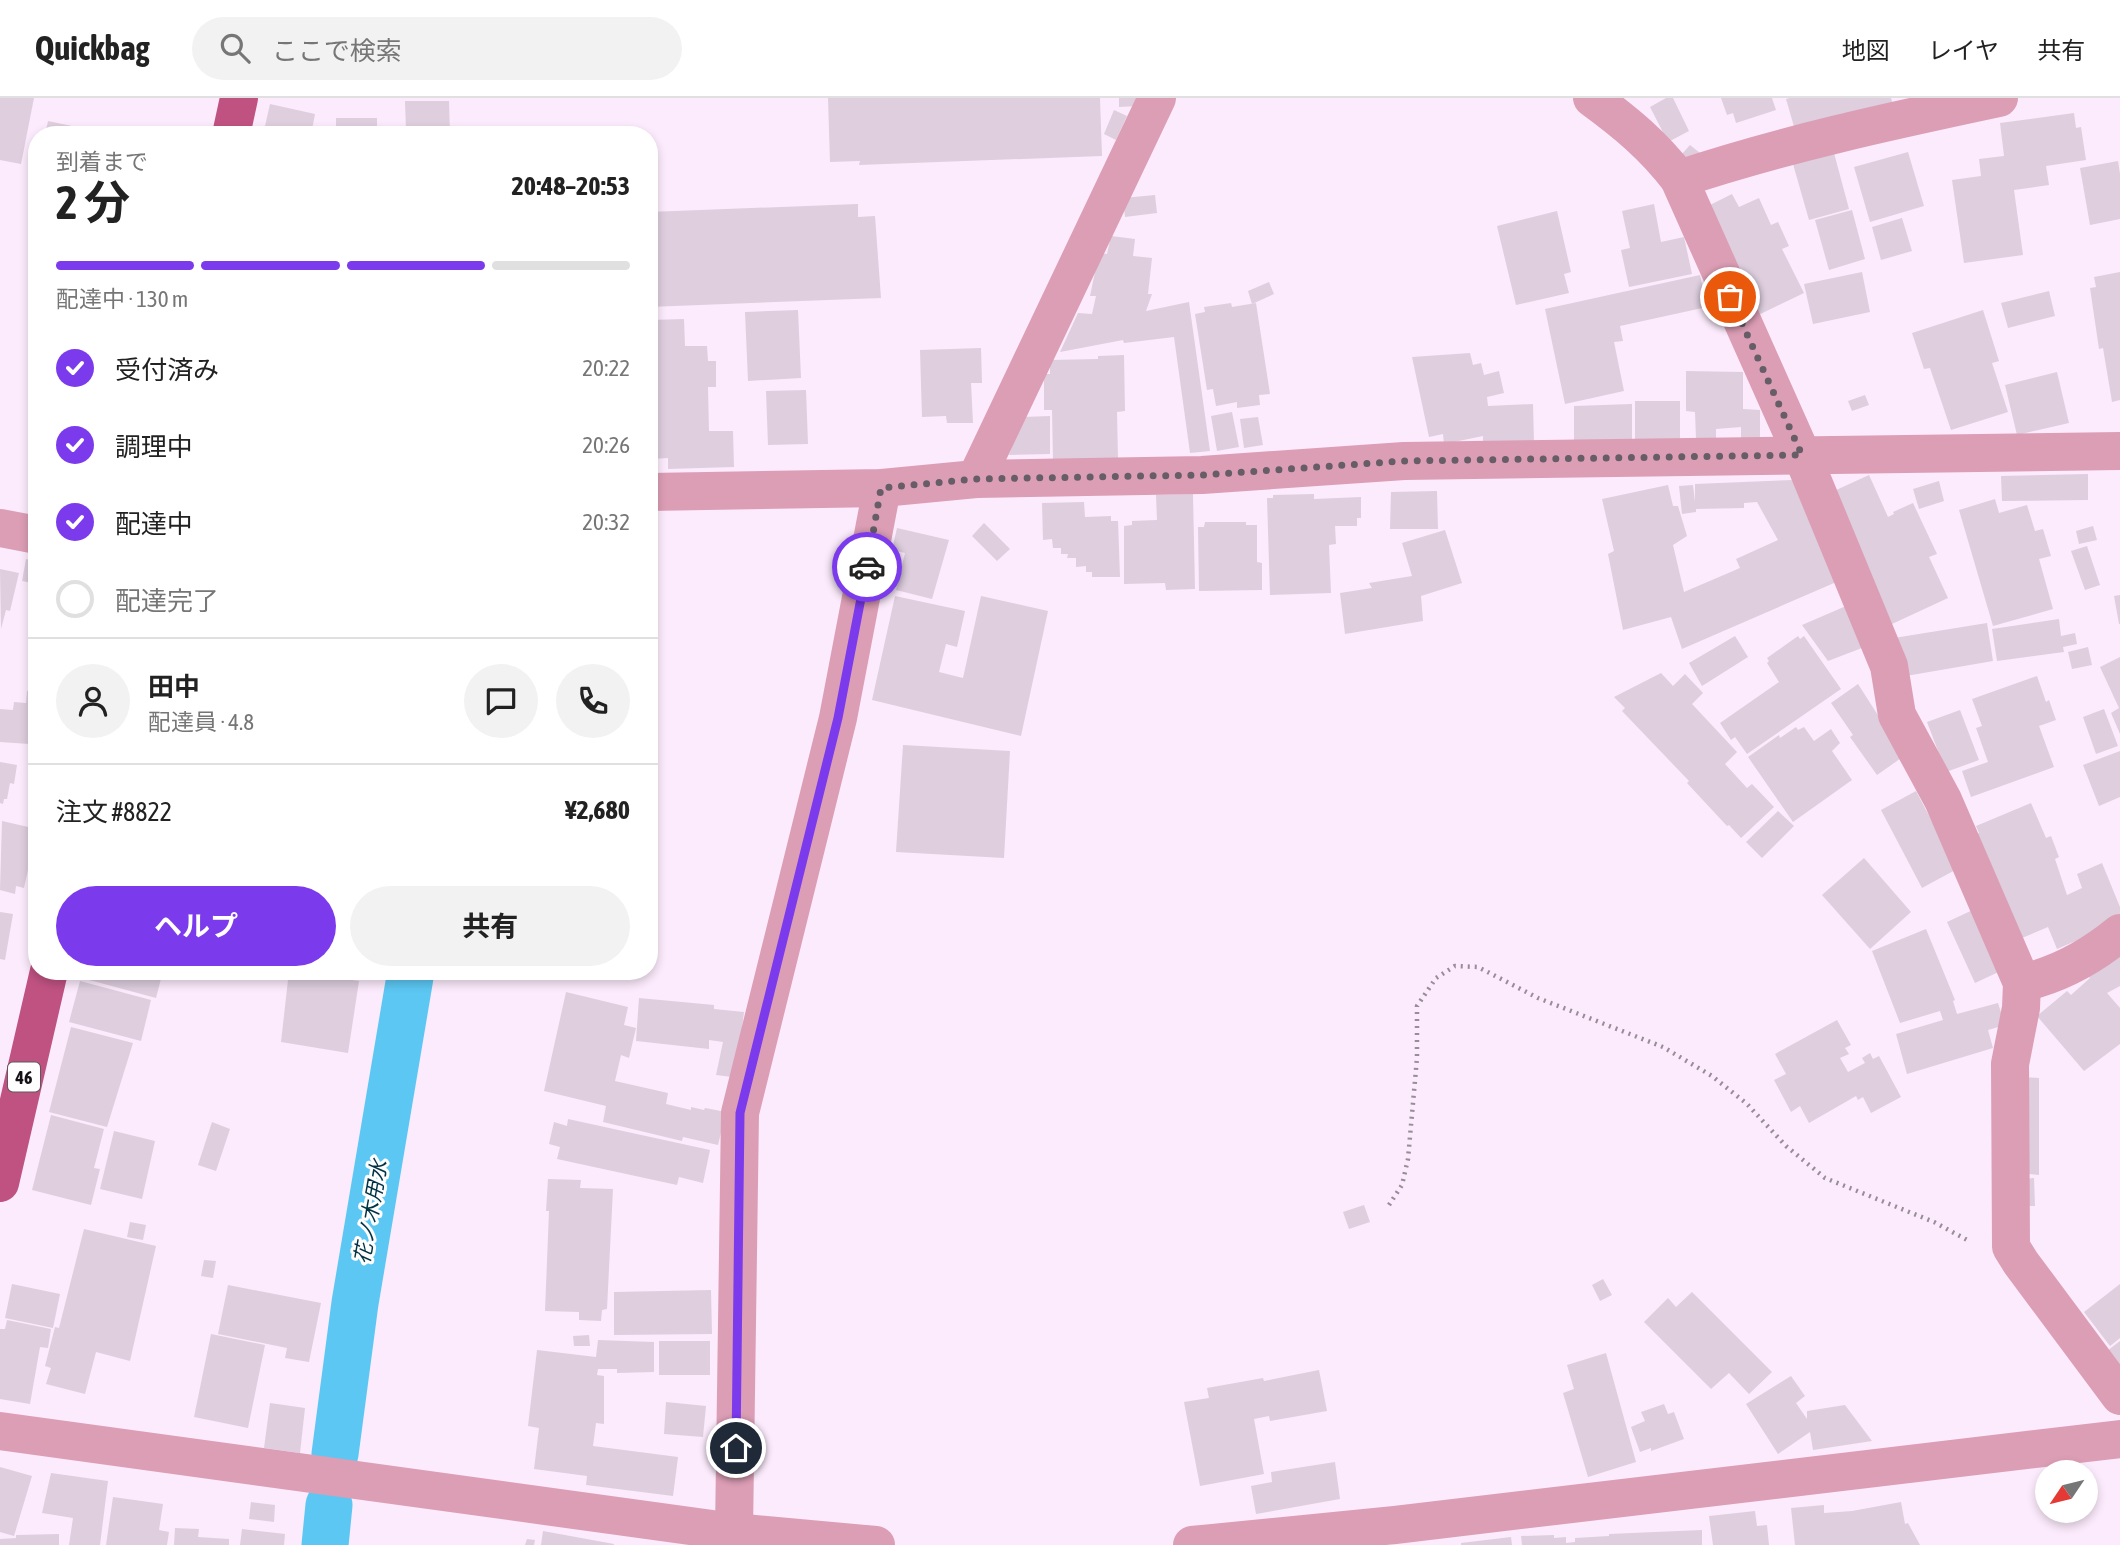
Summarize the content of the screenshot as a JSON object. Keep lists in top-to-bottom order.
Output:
{
  "streets": {
    "main road": ["46"]
  },
  "water": ["花ノ木用水"],
  "north": "bottom left",
  "page": {
    "header": "Quickbag",
    "search": "ここで検索",
    "nav": ["地図", "レイヤ", "共有"],
    "heading": ["2 分", "到着まで", "20:48–20:53"],
    "panel": [
      "田中",
      "配達員 · 4.8",
      "注文 #8822",
      "¥2,680"
    ],
    "bar": "配達中 · 130 m",
    "list": [
      ["受付済み", "20:22"],
      ["調理中", "20:26"],
      ["配達中", "20:32"],
      "配達完了"
    ],
    "buttons": ["ヘルプ", "共有"]
  }
}
